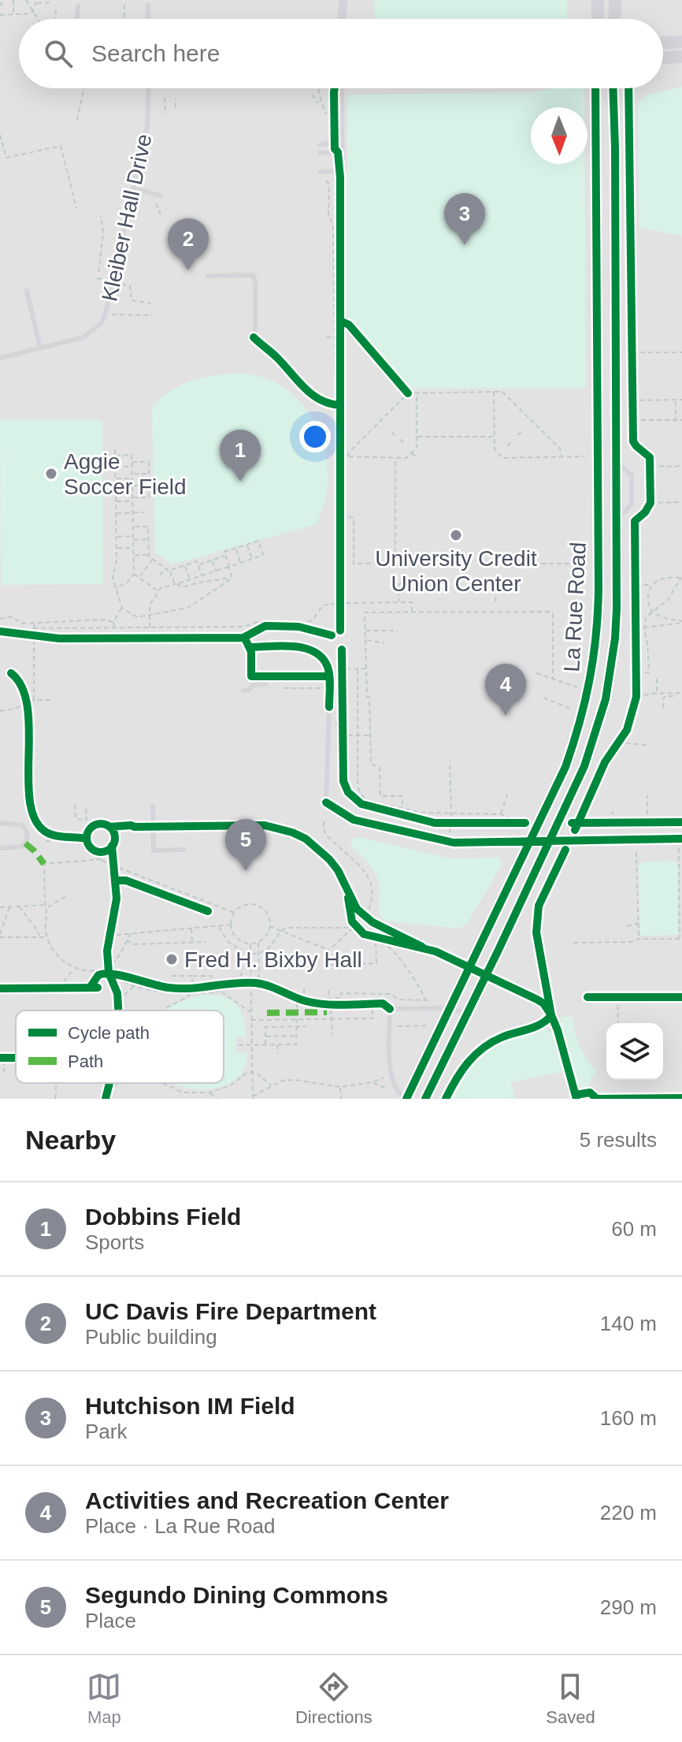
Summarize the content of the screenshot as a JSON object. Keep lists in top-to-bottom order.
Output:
{
  "streets": {
    "main road": ["La Rue Road"],
    "lane": ["Kleiber Hall Drive"]
  },
  "places": ["Aggie Soccer Field", "University Credit Union Center", "Fred H. Bixby Hall"],
  "legend": ["Cycle path", "Path"],
  "north": "bottom",
  "page": {
    "search": "Search here",
    "pins": [
      "3",
      "2",
      "1",
      "4",
      "5"
    ],
    "heading": ["Nearby", "5 results"],
    "list": [
      {
        "mark": "1",
        "name": "Dobbins Field",
        "note": "Sports",
        "value": "60 m"
      },
      {
        "mark": "2",
        "name": "UC Davis Fire Department",
        "note": "Public building",
        "value": "140 m"
      },
      {
        "mark": "3",
        "name": "Hutchison IM Field",
        "note": "Park",
        "value": "160 m"
      },
      {
        "mark": "4",
        "name": "Activities and Recreation Center",
        "note": "Place · La Rue Road",
        "value": "220 m"
      },
      {
        "mark": "5",
        "name": "Segundo Dining Commons",
        "note": "Place",
        "value": "290 m"
      }
    ],
    "nav": ["Map", "Directions", "Saved"]
  }
}
